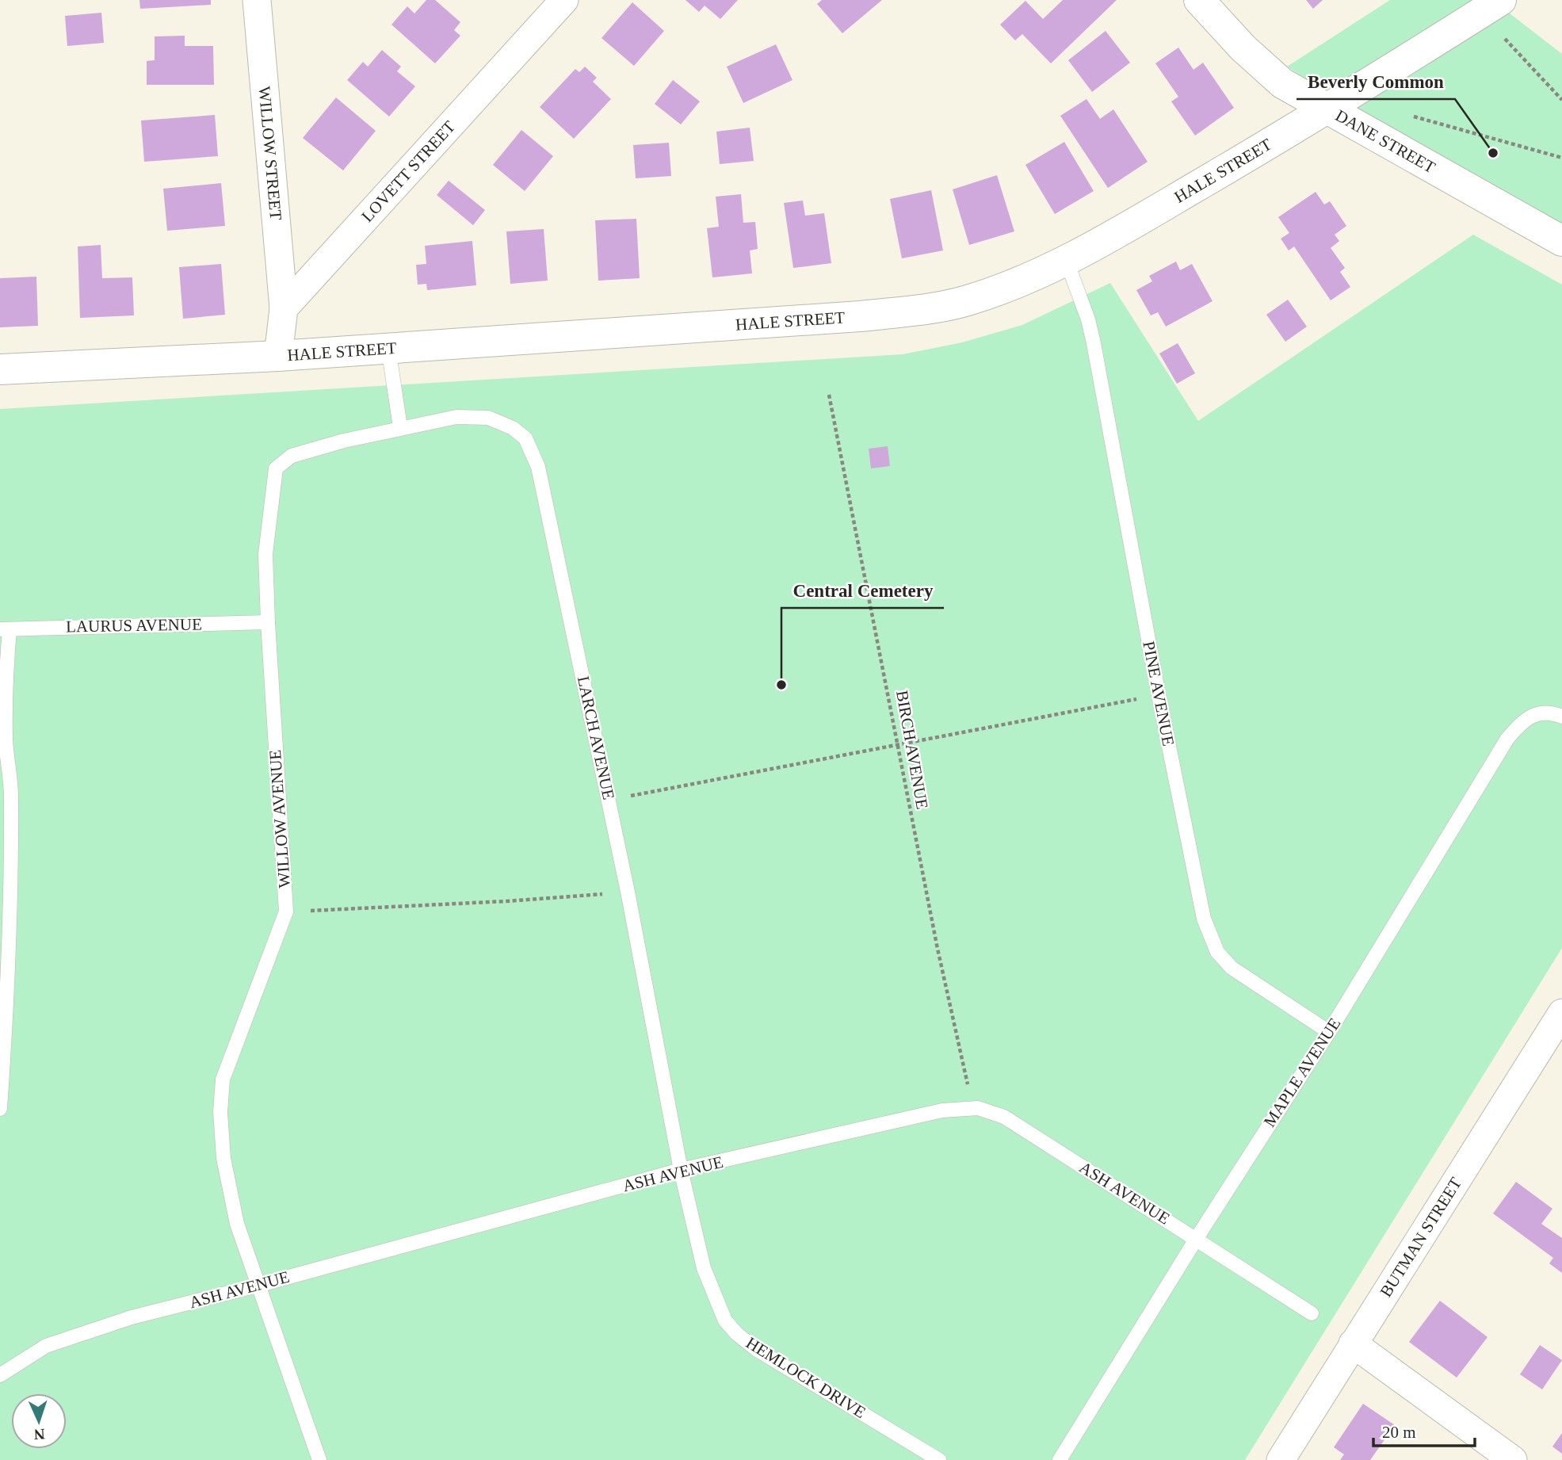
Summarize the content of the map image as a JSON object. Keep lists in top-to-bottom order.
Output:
{
  "streets": {
    "main road": ["DANE STREET", "HALE STREET"],
    "street": ["WILLOW STREET", "LOVETT STREET", "BUTMAN STREET"],
    "lane": [
      "LAURUS AVENUE",
      "PINE AVENUE",
      "LARCH AVENUE",
      "WILLOW AVENUE",
      "MAPLE AVENUE",
      "ASH AVENUE",
      "HEMLOCK DRIVE"
    ],
    "path": ["BIRCH AVENUE"]
  },
  "crossings": [
    ["DANE STREET", "HALE STREET"],
    ["WILLOW STREET", "LOVETT STREET"],
    ["HALE STREET", "PINE AVENUE"],
    ["LAURUS AVENUE", "WILLOW AVENUE"],
    ["PINE AVENUE", "MAPLE AVENUE"],
    ["LARCH AVENUE", "WILLOW AVENUE"],
    ["LARCH AVENUE", "ASH AVENUE"],
    ["LARCH AVENUE", "HEMLOCK DRIVE"],
    ["BIRCH AVENUE", "ASH AVENUE"],
    ["WILLOW AVENUE", "ASH AVENUE"],
    ["MAPLE AVENUE", "ASH AVENUE"],
    ["ASH AVENUE", "HEMLOCK DRIVE"]
  ],
  "places": ["Beverly Common", "Central Cemetery"],
  "scale_bar": "20 m",
  "north": "bottom"
}
